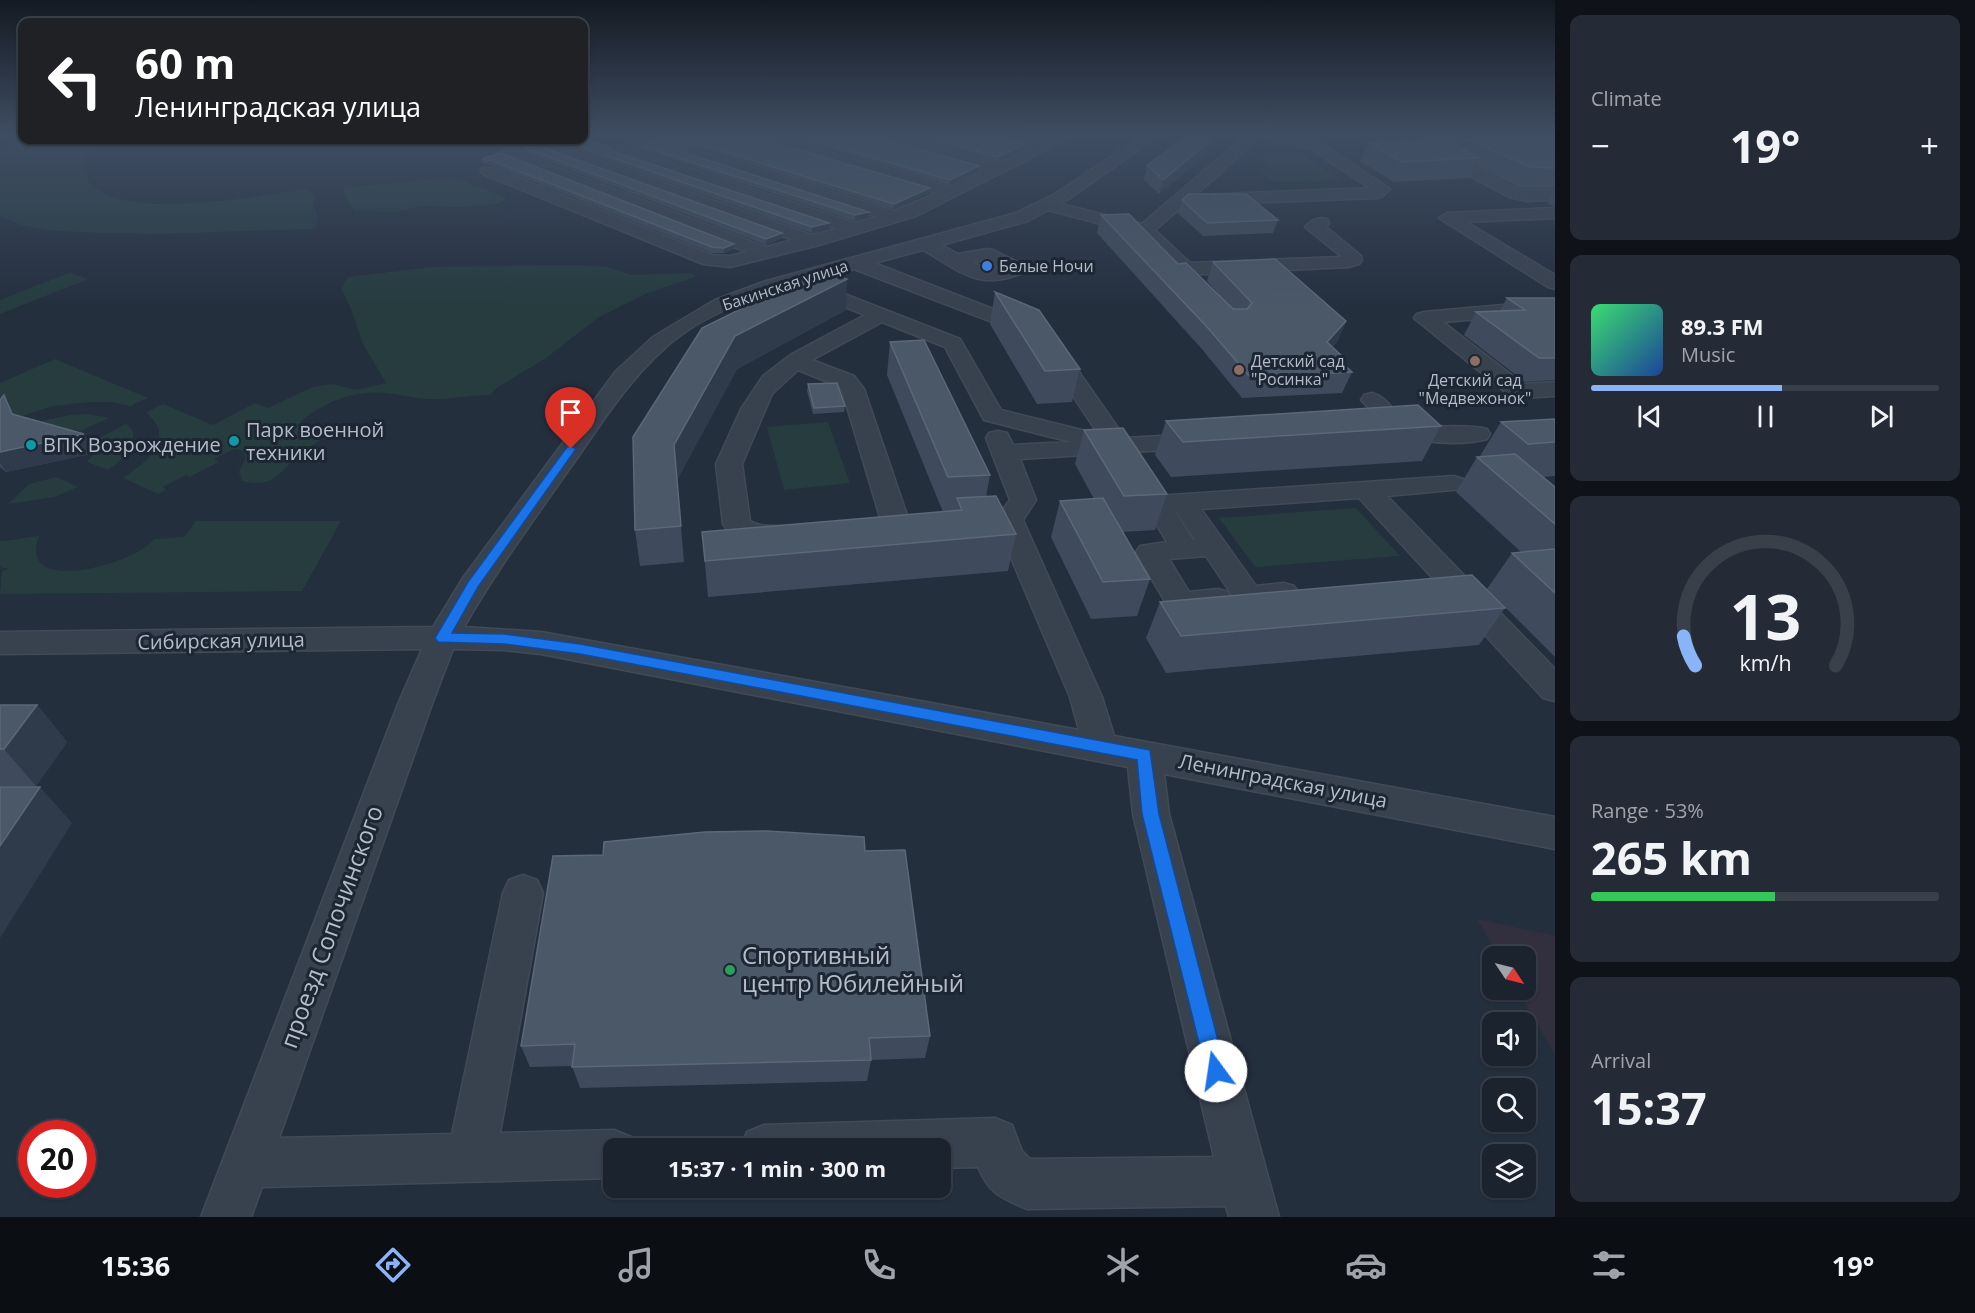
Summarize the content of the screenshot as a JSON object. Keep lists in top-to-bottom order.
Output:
{
  "streets": {
    "street": [
      "Бакинская улица",
      "Сибирская улица",
      "Ленинградская улица",
      "проезд Сопочинского"
    ]
  },
  "crossings": [
    ["Бакинская улица", "Сибирская улица"],
    ["Бакинская улица", "Ленинградская улица"],
    ["Бакинская улица", "проезд Сопочинского"],
    ["Сибирская улица", "Ленинградская улица"],
    ["Сибирская улица", "проезд Сопочинского"],
    ["Ленинградская улица", "проезд Сопочинского"]
  ],
  "places": [
    "Белые Ночи",
    "Детский сад \"Медвежонок\"",
    "Детский сад \"Росинка\"",
    "Парк военной техники",
    "ВПК Возрождение",
    "Спортивный центр Юбилейный"
  ],
  "north": "bottom right",
  "page": {
    "tile": [
      "Climate",
      ["Range · 53%", "265 km"],
      ["Arrival", "15:37"]
    ],
    "turn": ["60 m", "Ленинградская улица"],
    "heat": ["−", "19°", "+"],
    "song": ["89.3 FM", "Music"],
    "limit": "20",
    "trip": "15:37 · 1 min · 300 m",
    "tabs": ["15:36", "19°"],
    "gauge": ["13", "km/h"]
  }
}
